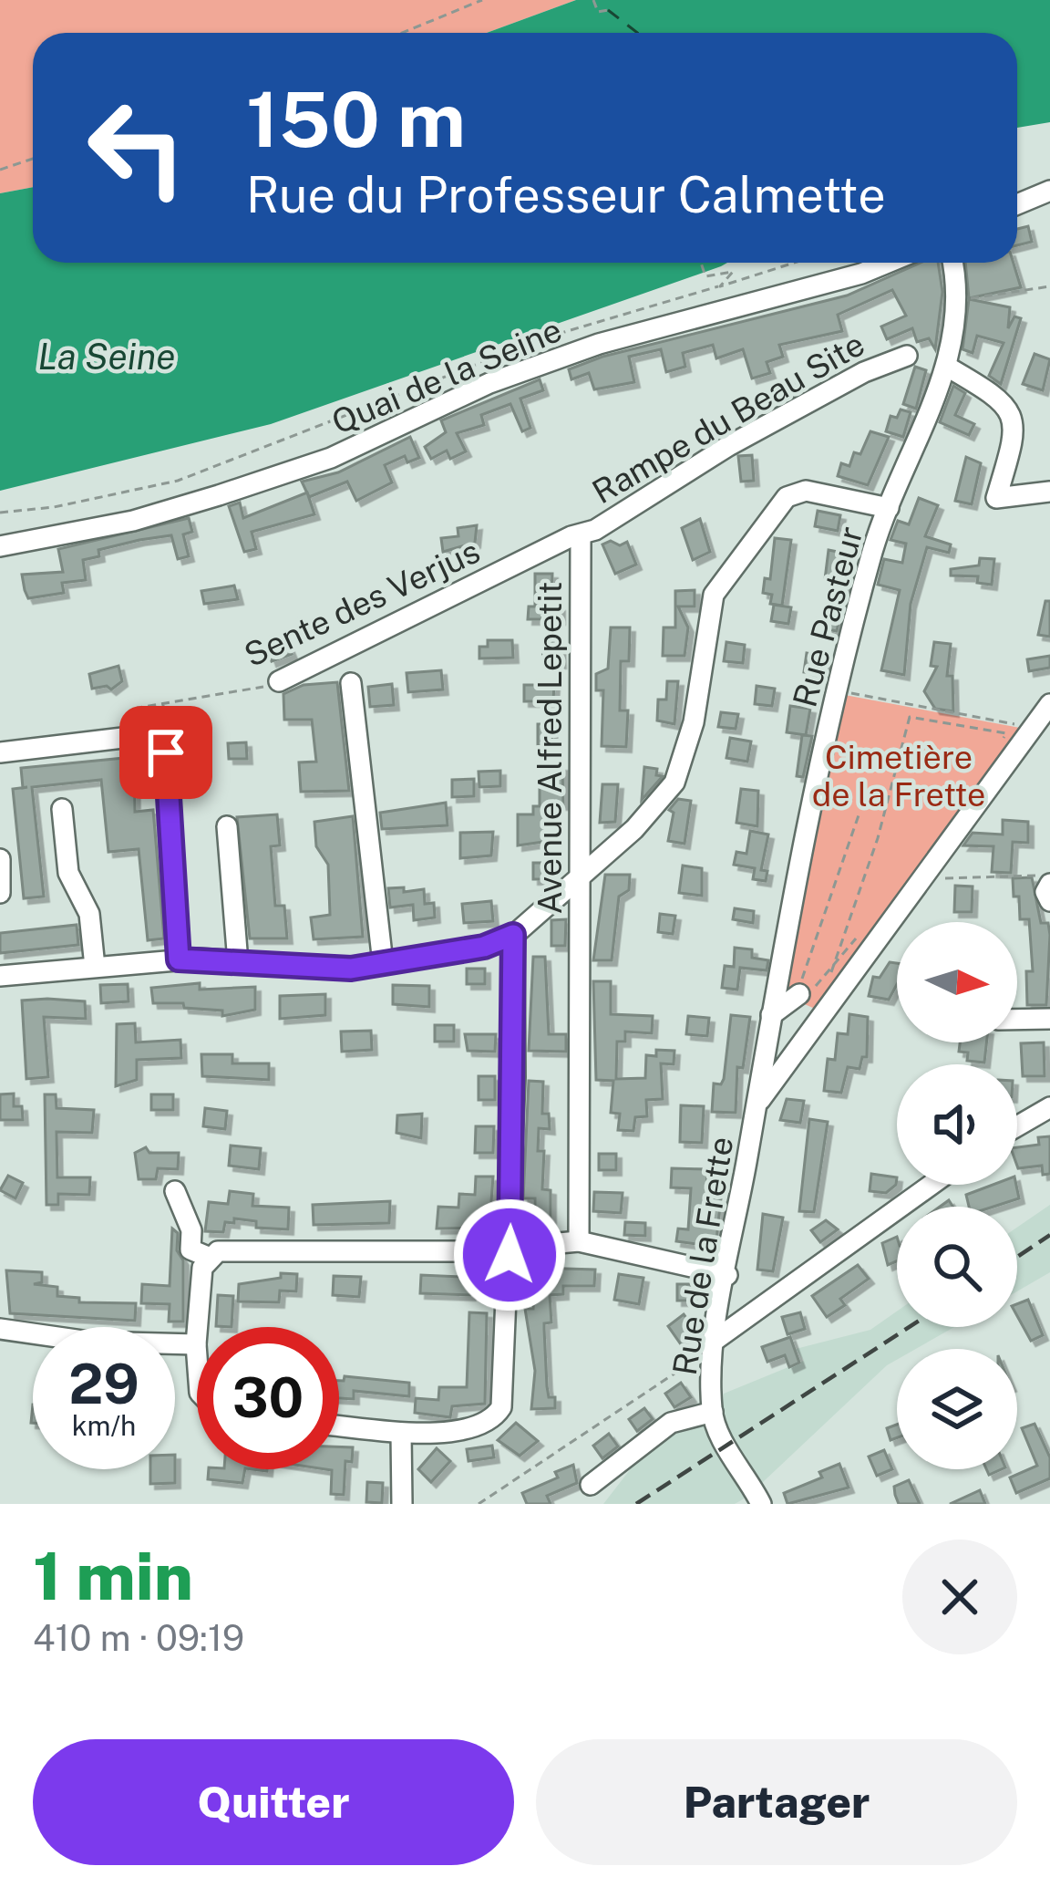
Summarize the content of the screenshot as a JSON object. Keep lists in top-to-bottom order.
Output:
{
  "streets": {
    "street": [
      "Quai de la Seine",
      "Rampe du Beau Site",
      "Sente des Verjus",
      "Rue Pasteur",
      "Avenue Alfred Lepetit",
      "Rue de la Frette"
    ]
  },
  "crossings": [
    ["Rampe du Beau Site", "Sente des Verjus"],
    ["Rampe du Beau Site", "Avenue Alfred Lepetit"],
    ["Sente des Verjus", "Avenue Alfred Lepetit"],
    ["Rue Pasteur", "Rue de la Frette"]
  ],
  "water": ["La Seine"],
  "parks": ["Cimetière de la Frette"],
  "north": "right",
  "page": {
    "turn": ["150 m", "Rue du Professeur Calmette"],
    "speed": "29 km/h",
    "limit": "30",
    "heading": ["1 min", "410 m · 09:19"],
    "buttons": ["Quitter", "Partager"]
  }
}
